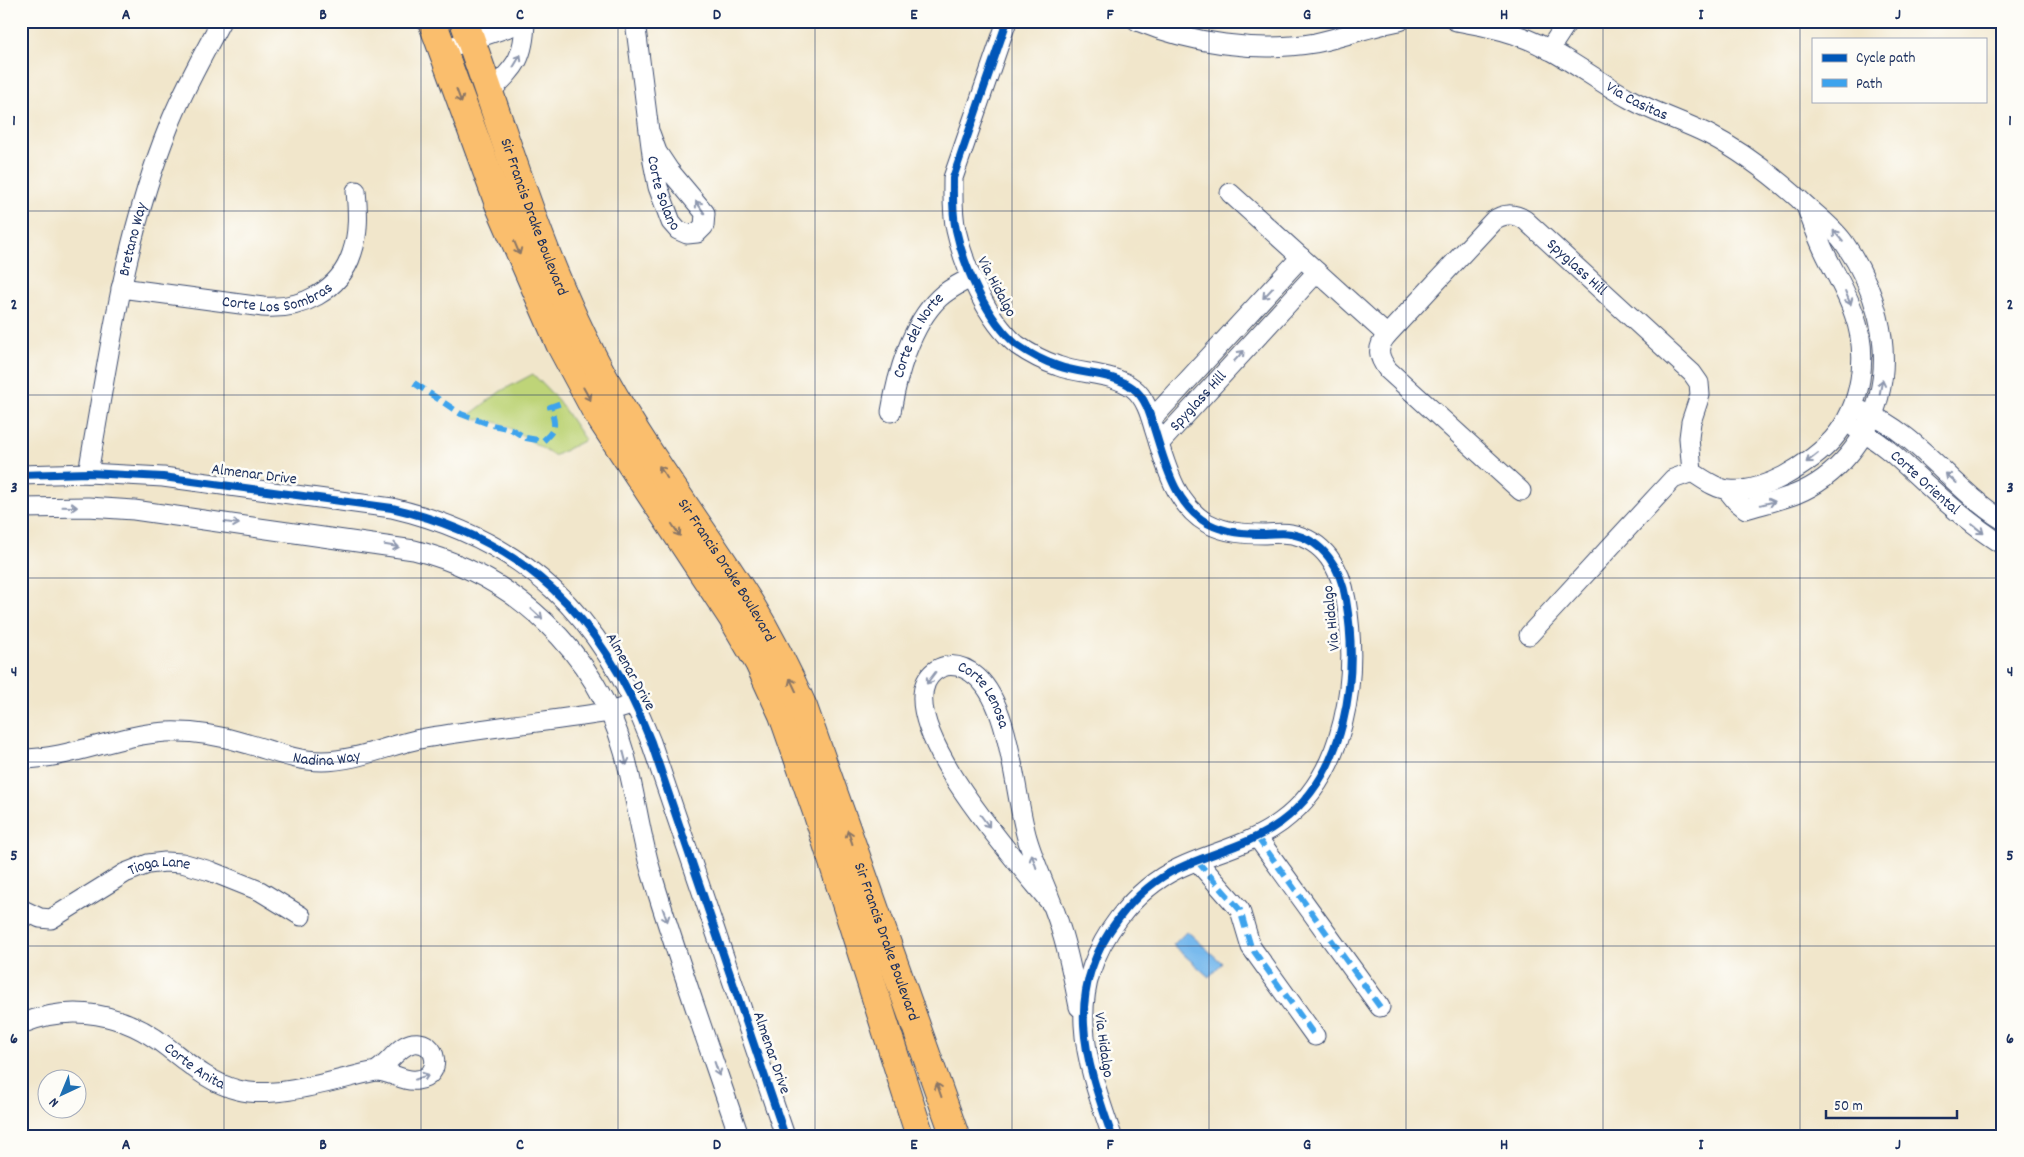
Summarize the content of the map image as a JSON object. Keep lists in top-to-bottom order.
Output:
{
  "streets": {
    "main road": ["Sir Francis Drake Boulevard"],
    "street": [
      "Via Casitas",
      "Corte Solano",
      "Bretano Way",
      "Spyglass Hill",
      "Via Hidalgo",
      "Corte Los Sombras",
      "Corte del Norte",
      "Almenar Drive",
      "Corte Oriental",
      "Corte Lenosa",
      "Nadina Way",
      "Tioga Lane",
      "Corte Anita"
    ]
  },
  "crossings": [
    ["Via Casitas", "Corte Oriental"],
    ["Bretano Way", "Corte Los Sombras"],
    ["Bretano Way", "Almenar Drive"],
    ["Spyglass Hill", "Via Hidalgo"],
    ["Via Hidalgo", "Corte del Norte"],
    ["Via Hidalgo", "Corte Lenosa"],
    ["Almenar Drive", "Nadina Way"]
  ],
  "legend": ["Cycle path", "Path"],
  "scale_bar": "50 m",
  "north": "bottom left",
  "grid": {
    "columns": [
      "A",
      "B",
      "C",
      "D",
      "E",
      "F",
      "G",
      "H",
      "I",
      "J"
    ],
    "rows": [
      "1",
      "2",
      "3",
      "4",
      "5",
      "6"
    ]
  }
}
